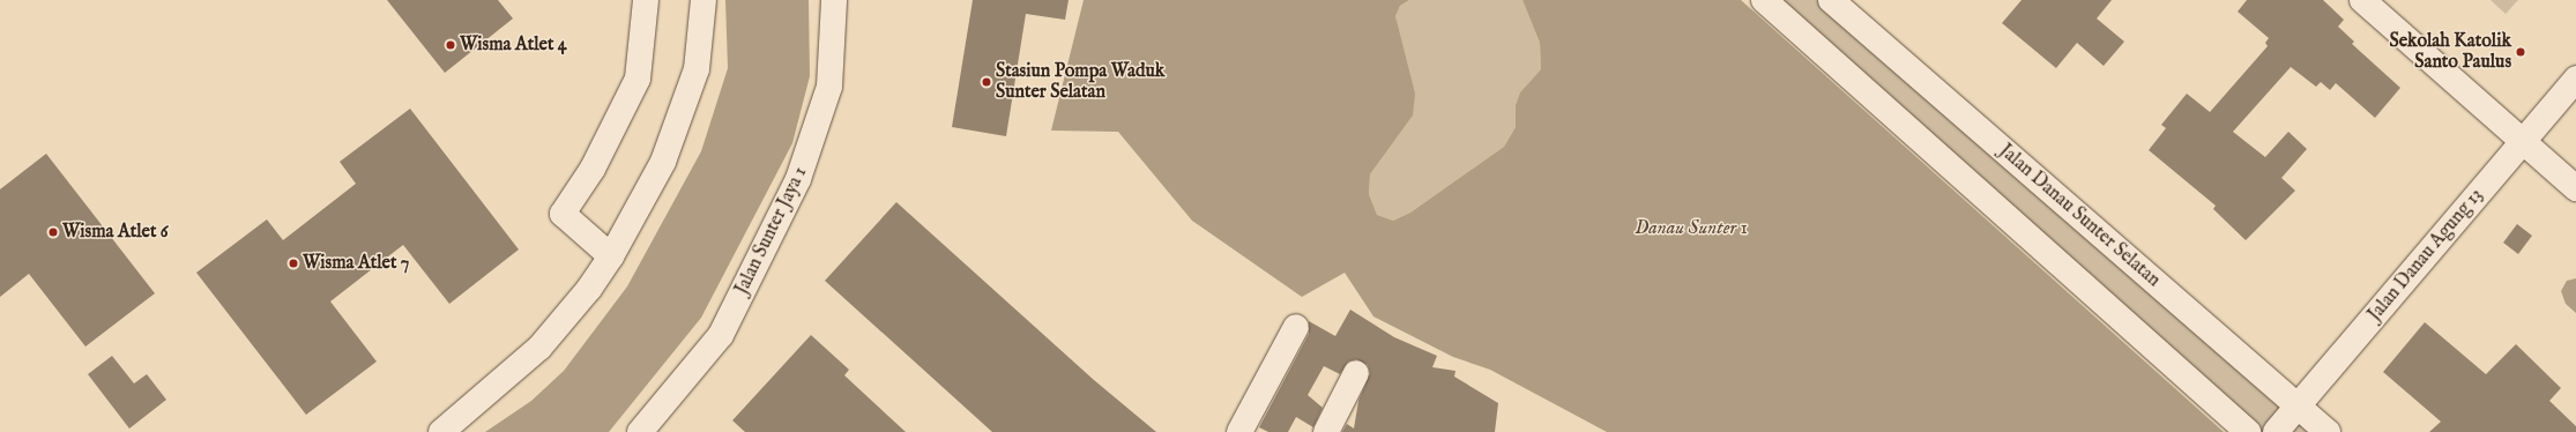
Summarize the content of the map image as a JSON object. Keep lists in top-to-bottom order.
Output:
{
  "streets": {
    "street": ["Jalan Danau Sunter Selatan", "Jalan Sunter Jaya 1", "Jalan Danau Agung 13"]
  },
  "crossings": [
    ["Jalan Danau Sunter Selatan", "Jalan Danau Agung 13"]
  ],
  "water": ["Danau Sunter 1"],
  "places": [
    "Wisma Atlet 4",
    "Sekolah Katolik Santo Paulus",
    "Stasiun Pompa Waduk Sunter Selatan",
    "Wisma Atlet 6",
    "Wisma Atlet 7"
  ]
}
